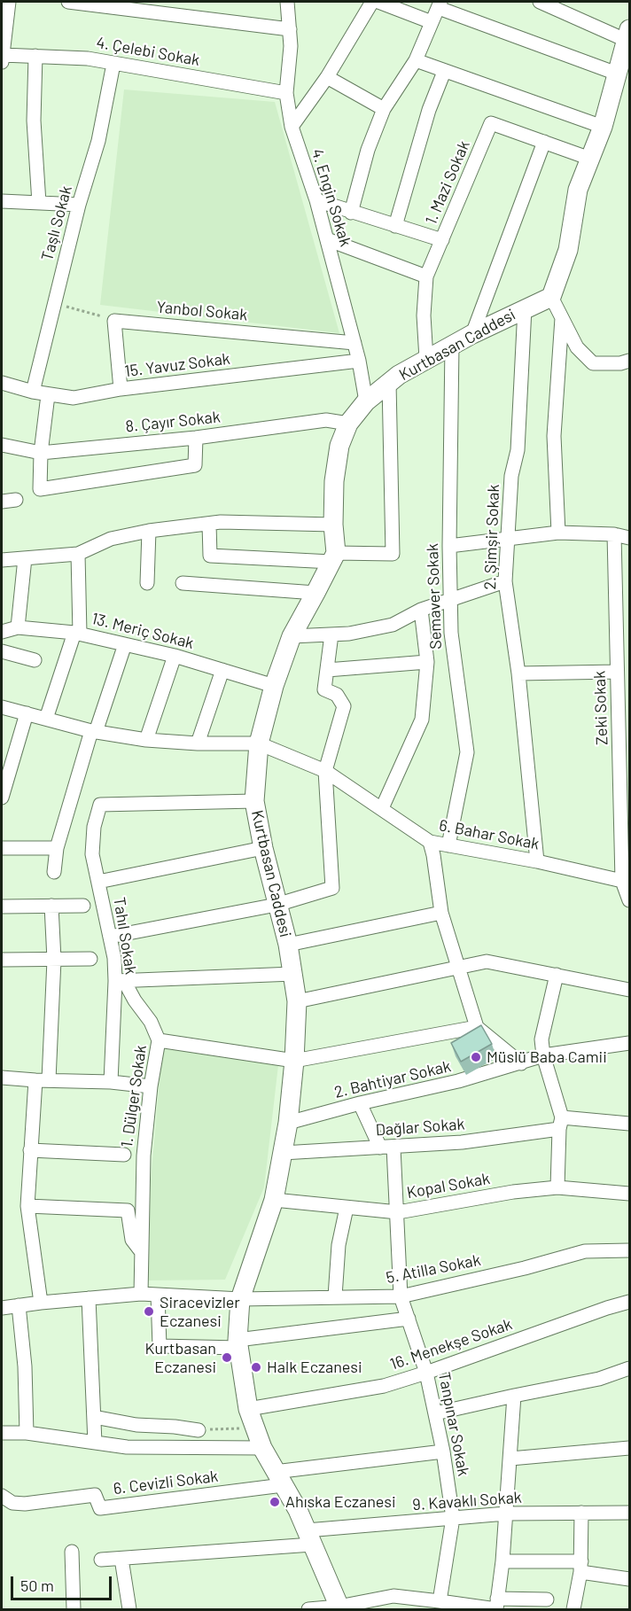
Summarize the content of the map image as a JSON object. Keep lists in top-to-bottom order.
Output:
{
  "streets": {
    "main road": ["Kurtbasan Caddesi"],
    "street": [
      "4. Çelebi Sokak",
      "1. Mazi Sokak",
      "4. Engin Sokak",
      "Taşlı Sokak",
      "Yanbol Sokak",
      "15. Yavuz Sokak",
      "8. Çayır Sokak",
      "2. Şimşir Sokak",
      "Semaver Sokak",
      "13. Meriç Sokak",
      "Zeki Sokak",
      "6. Bahar Sokak",
      "Tahıl Sokak",
      "2. Bahtiyar Sokak",
      "1. Dülger Sokak",
      "Dağlar Sokak",
      "Kopal Sokak",
      "5. Atilla Sokak",
      "16. Menekşe Sokak",
      "Tanpınar Sokak",
      "6. Cevizli Sokak",
      "9. Kavaklı Sokak"
    ]
  },
  "crossings": [
    ["4. Çelebi Sokak", "4. Engin Sokak"],
    ["4. Çelebi Sokak", "Taşlı Sokak"],
    ["1. Mazi Sokak", "Kurtbasan Caddesi"],
    ["4. Engin Sokak", "Yanbol Sokak"],
    ["4. Engin Sokak", "Kurtbasan Caddesi"],
    ["4. Engin Sokak", "15. Yavuz Sokak"],
    ["Taşlı Sokak", "15. Yavuz Sokak"],
    ["Yanbol Sokak", "15. Yavuz Sokak"],
    ["Kurtbasan Caddesi", "8. Çayır Sokak"],
    ["Kurtbasan Caddesi", "2. Şimşir Sokak"],
    ["Kurtbasan Caddesi", "Semaver Sokak"],
    ["Kurtbasan Caddesi", "13. Meriç Sokak"],
    ["Kurtbasan Caddesi", "6. Bahar Sokak"],
    ["Kurtbasan Caddesi", "Tahıl Sokak"],
    ["Kurtbasan Caddesi", "2. Bahtiyar Sokak"],
    ["Kurtbasan Caddesi", "1. Dülger Sokak"],
    ["Kurtbasan Caddesi", "Dağlar Sokak"],
    ["Kurtbasan Caddesi", "Kopal Sokak"],
    ["Kurtbasan Caddesi", "5. Atilla Sokak"],
    ["Kurtbasan Caddesi", "16. Menekşe Sokak"],
    ["Kurtbasan Caddesi", "6. Cevizli Sokak"],
    ["Kurtbasan Caddesi", "9. Kavaklı Sokak"],
    ["2. Şimşir Sokak", "6. Bahar Sokak"],
    ["Semaver Sokak", "6. Bahar Sokak"],
    ["Zeki Sokak", "6. Bahar Sokak"],
    ["1. Dülger Sokak", "5. Atilla Sokak"],
    ["Dağlar Sokak", "Tanpınar Sokak"],
    ["Kopal Sokak", "Tanpınar Sokak"],
    ["5. Atilla Sokak", "Tanpınar Sokak"],
    ["16. Menekşe Sokak", "Tanpınar Sokak"],
    ["Tanpınar Sokak", "9. Kavaklı Sokak"]
  ],
  "places": [
    "Müslü Baba Camii",
    "Siracevizler Eczanesi",
    "Kurtbasan Eczanesi",
    "Halk Eczanesi",
    "Ahıska Eczanesi"
  ],
  "scale_bar": "50 m"
}
